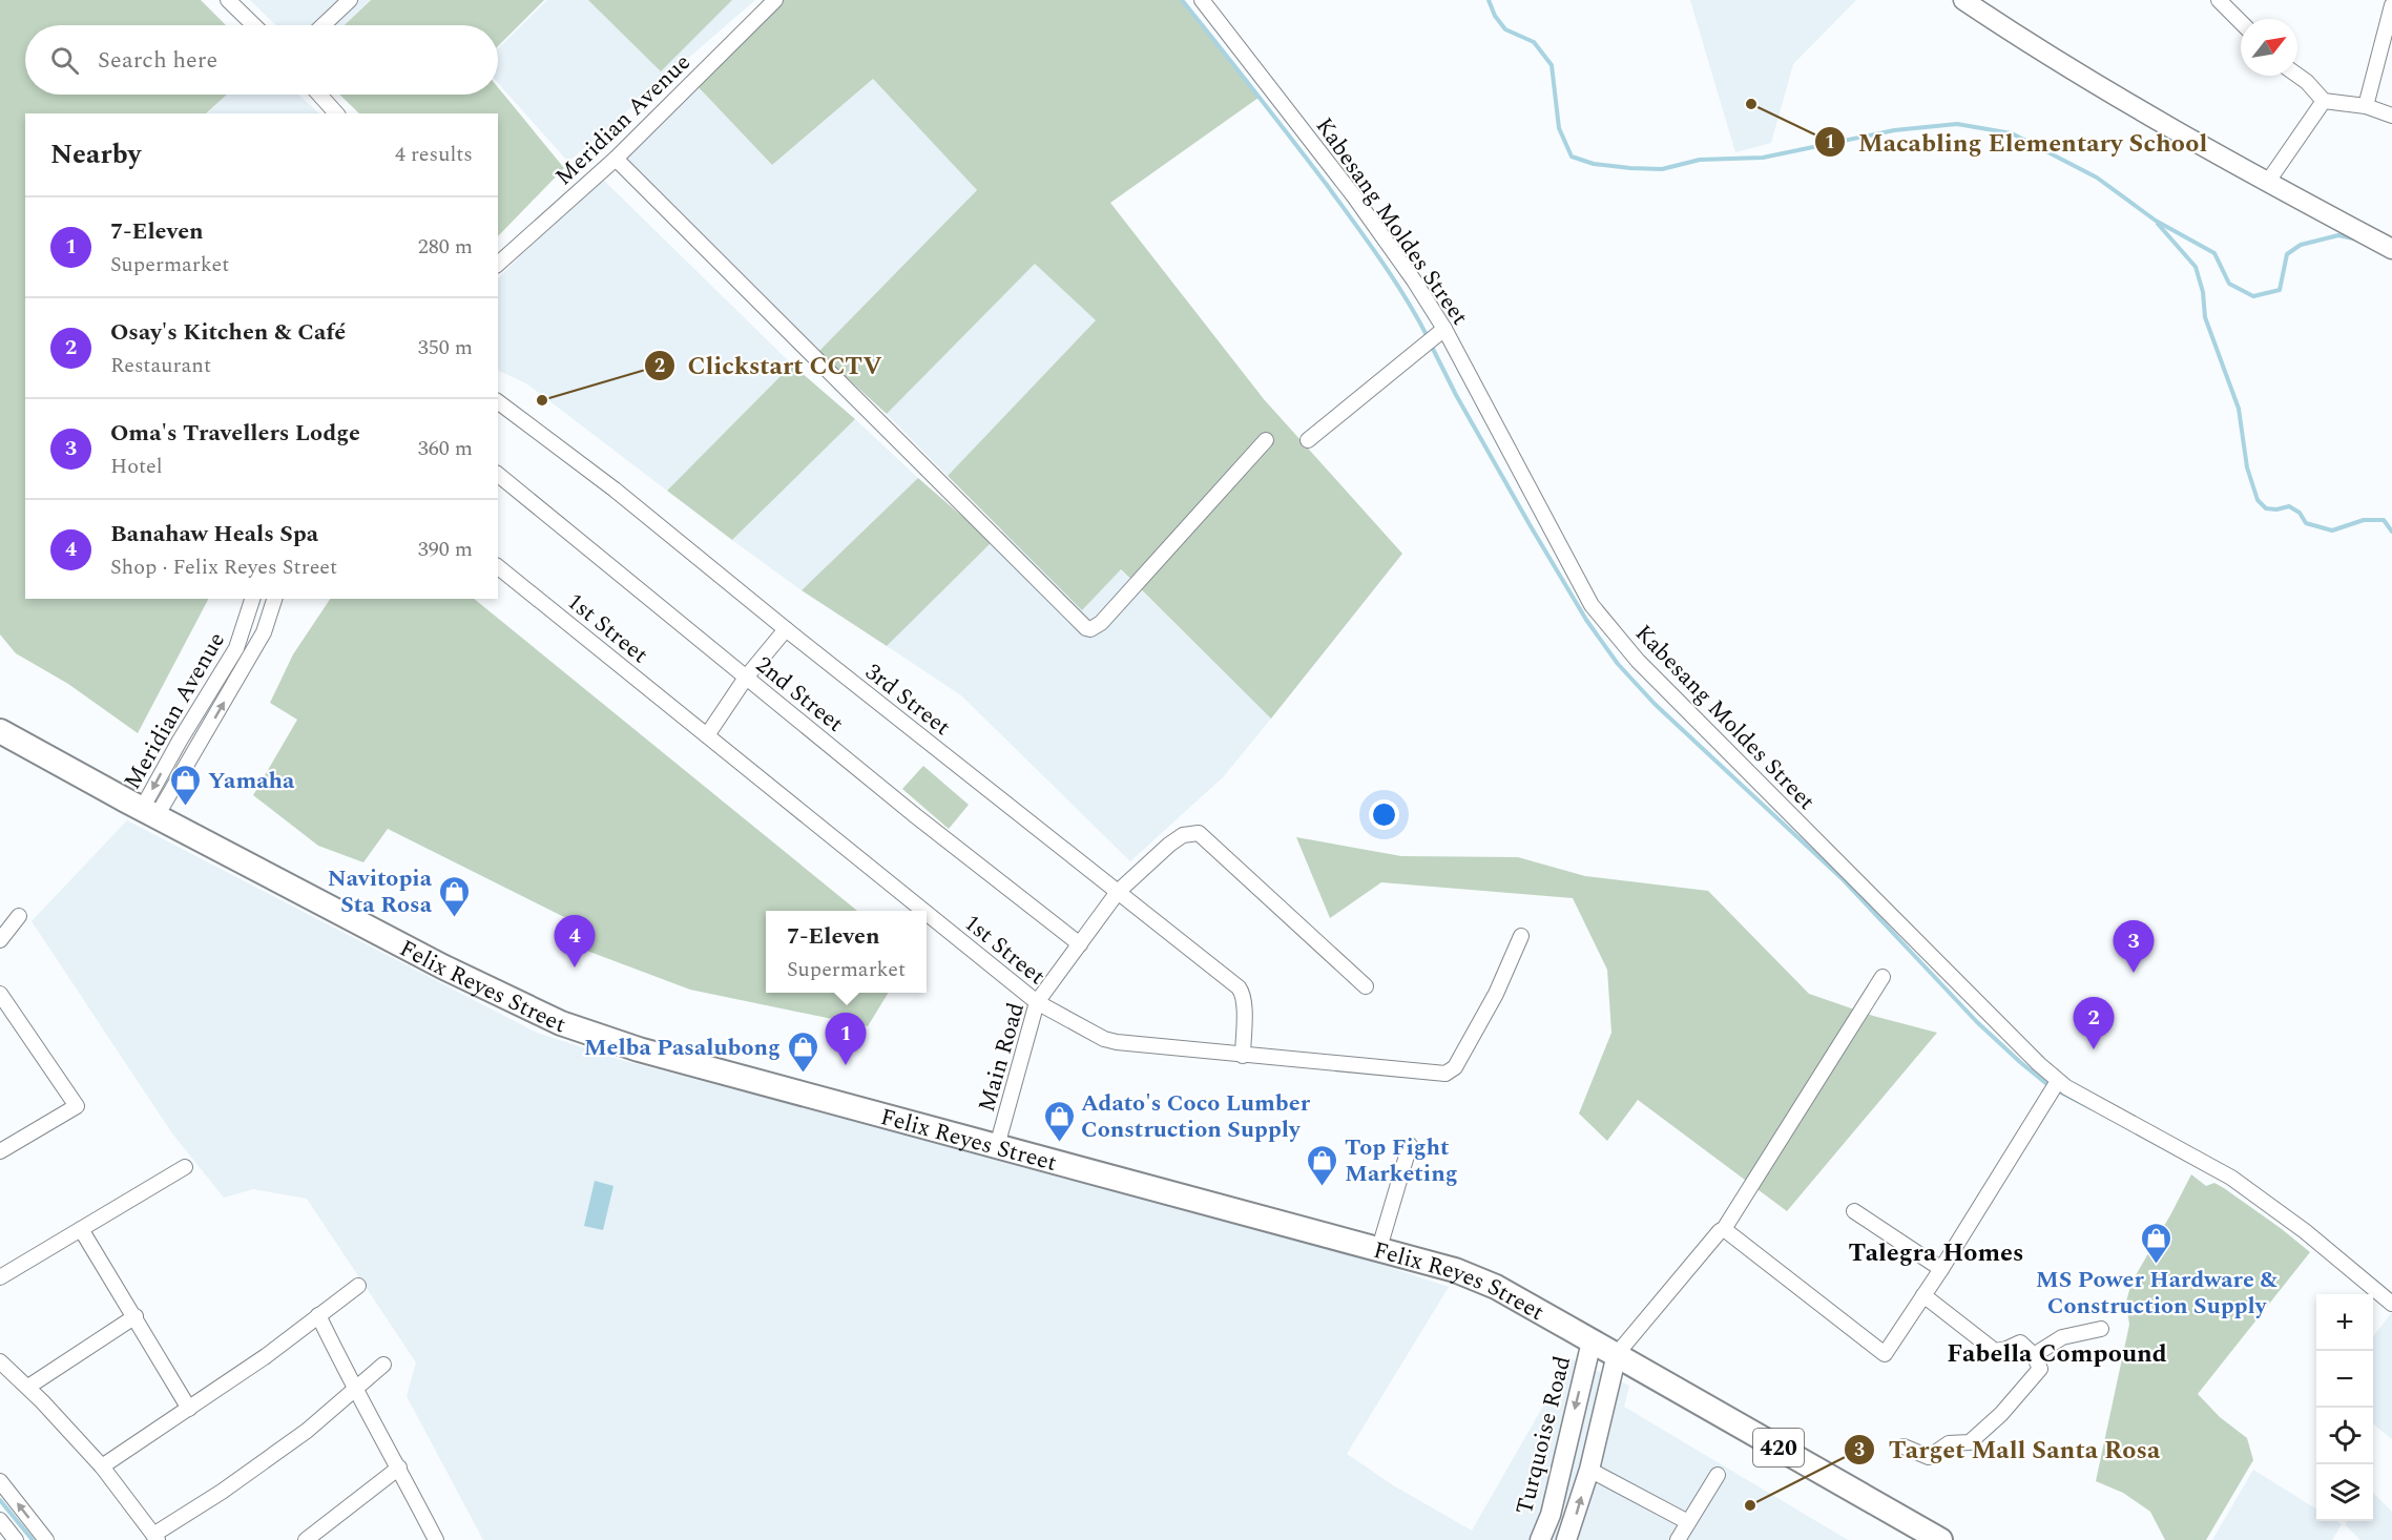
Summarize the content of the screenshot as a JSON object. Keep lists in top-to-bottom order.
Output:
{
  "streets": {
    "main road": ["Felix Reyes Street", "420"],
    "street": [
      "Meridian Avenue",
      "Kabesang Moldes Street",
      "1st Street",
      "2nd Street",
      "3rd Street",
      "Main Road",
      "Turquoise Road"
    ]
  },
  "crossings": [
    ["Meridian Avenue", "Felix Reyes Street"],
    ["1st Street", "3rd Street"],
    ["1st Street", "Main Road"],
    ["2nd Street", "Main Road"],
    ["3rd Street", "Main Road"],
    ["Felix Reyes Street", "Main Road"],
    ["Felix Reyes Street", "Turquoise Road"]
  ],
  "districts": ["Talegra Homes", "Fabella Compound"],
  "places": {
    "other": ["Macabling Elementary School", "Clickstart CCTV", "Target Mall Santa Rosa"],
    "shop": [
      "Yamaha",
      "Navitopia Sta Rosa",
      "Melba Pasalubong",
      "Adato's Coco Lumber Construction Supply",
      "Top Fight Marketing",
      "MS Power Hardware & Construction Supply"
    ]
  },
  "north": "top right",
  "page": {
    "search": "Search here",
    "heading": ["Nearby", "4 results"],
    "list": [
      {
        "mark": "1",
        "name": "7-Eleven",
        "note": "Supermarket",
        "value": "280 m"
      },
      {
        "mark": "2",
        "name": "Osay's Kitchen & Café",
        "note": "Restaurant",
        "value": "350 m"
      },
      {
        "mark": "3",
        "name": "Oma's Travellers Lodge",
        "note": "Hotel",
        "value": "360 m"
      },
      {
        "mark": "4",
        "name": "Banahaw Heals Spa",
        "note": "Shop · Felix Reyes Street",
        "value": "390 m"
      }
    ],
    "popup": ["7-Eleven", "Supermarket"],
    "pins": [
      "4",
      "3",
      "2",
      "1"
    ],
    "map_buttons": ["+", "−"]
  }
}
